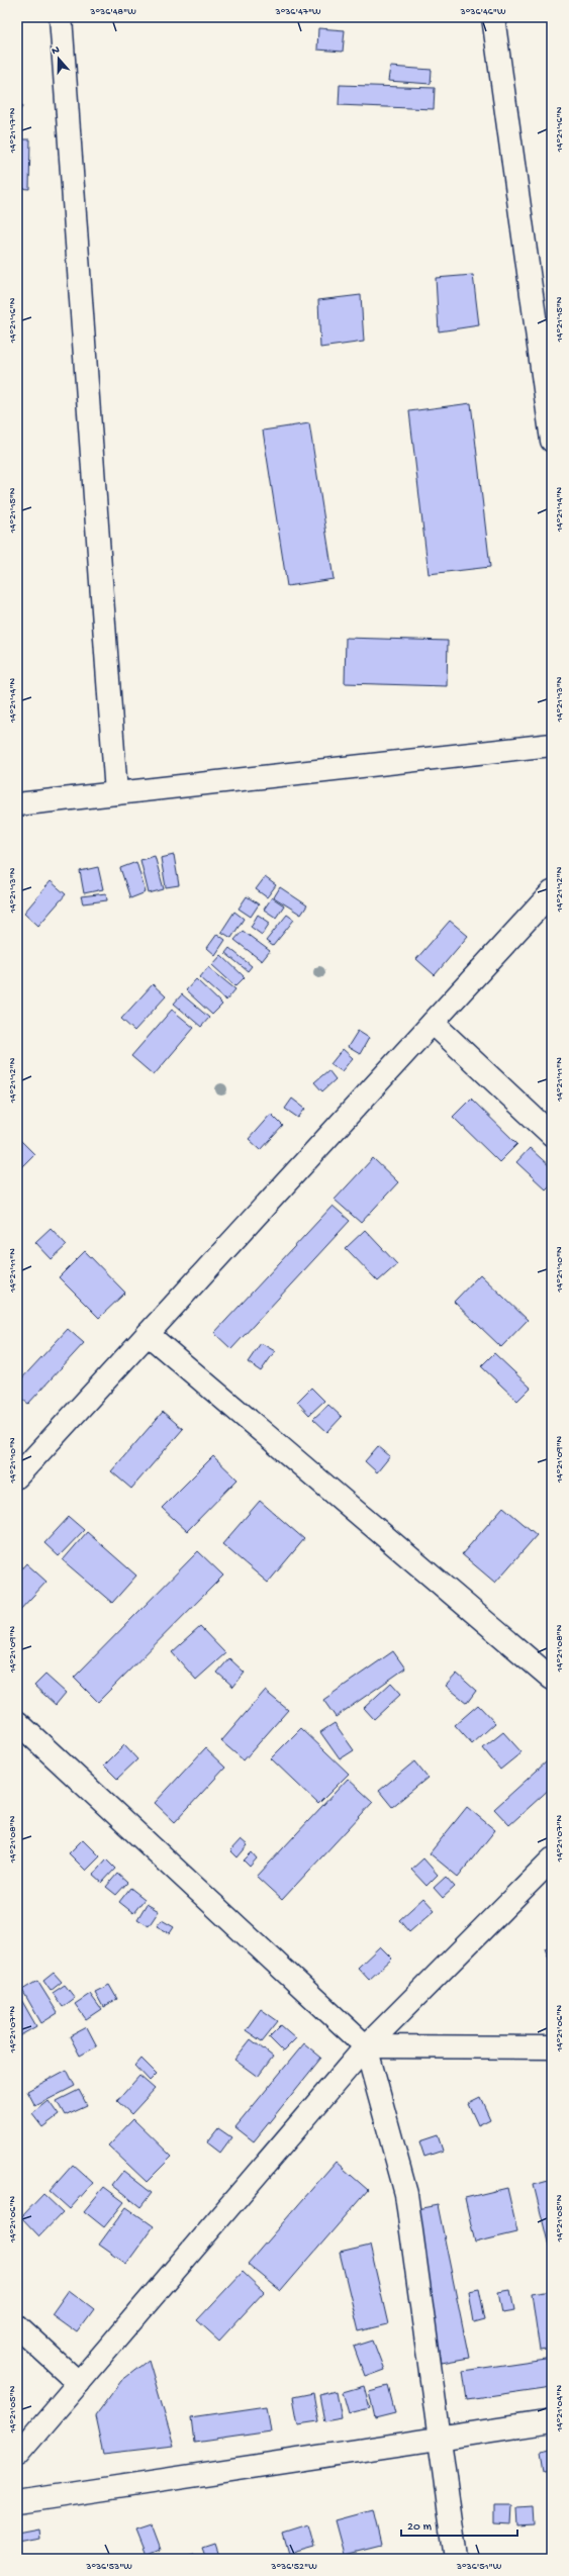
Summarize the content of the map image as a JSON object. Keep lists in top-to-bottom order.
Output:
{
  "scale_bar": "20 m",
  "north": "top",
  "coordinates": [
    "3°36'48\"W",
    "3°36'47\"W",
    "3°36'46\"W",
    "14°21'16\"N",
    "14°21'17\"N",
    "14°21'15\"N",
    "14°21'14\"N",
    "14°21'13\"N",
    "14°21'12\"N",
    "14°21'11\"N",
    "14°21'10\"N",
    "14°21'09\"N",
    "14°21'08\"N",
    "14°21'07\"N",
    "14°21'06\"N",
    "14°21'05\"N",
    "14°21'04\"N",
    "3°36'53\"W",
    "3°36'52\"W",
    "3°36'51\"W"
  ]
}
